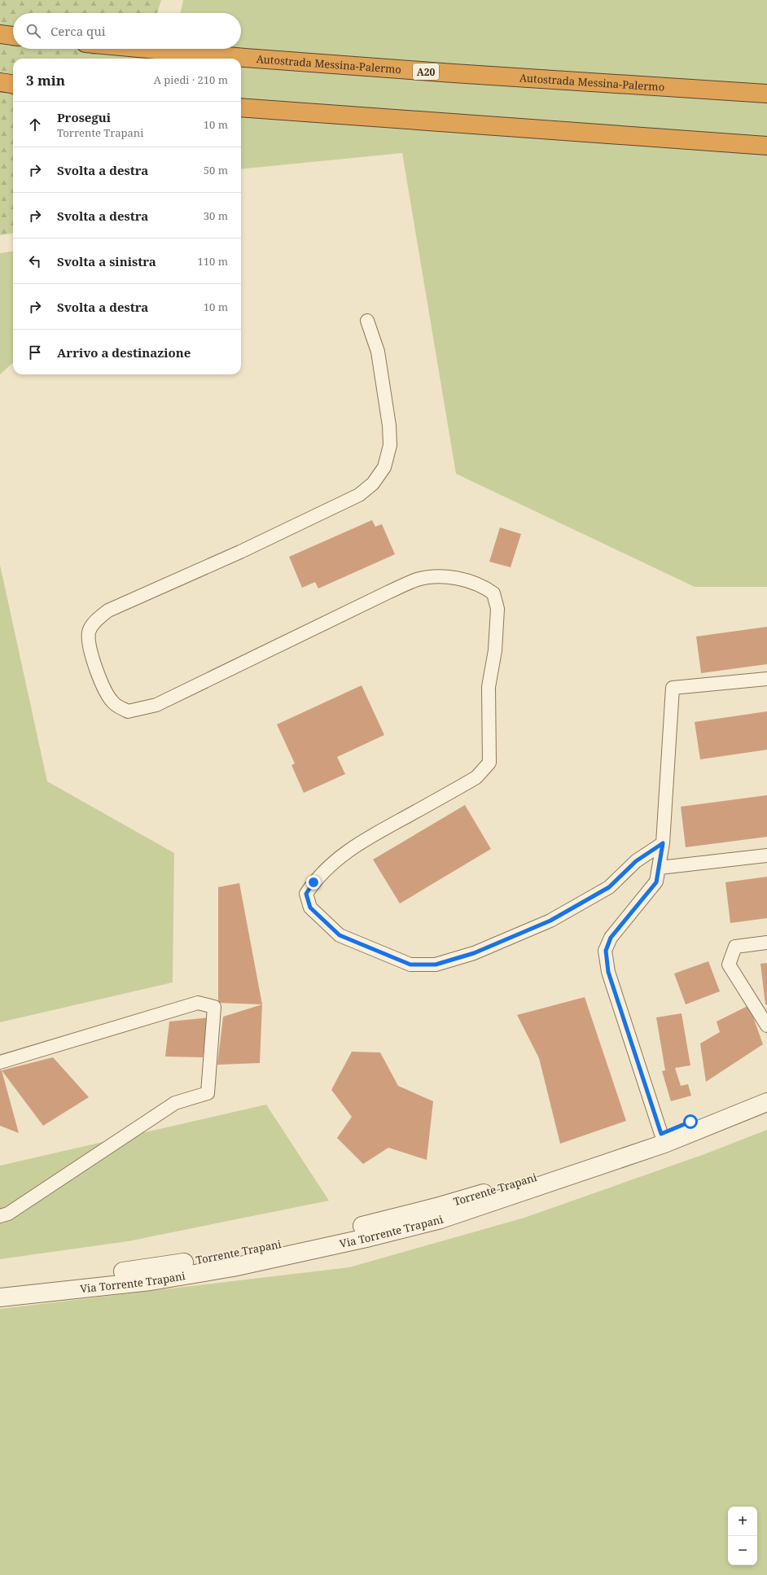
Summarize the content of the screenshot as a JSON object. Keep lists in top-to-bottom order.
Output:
{
  "streets": {
    "highway": ["Autostrada Messina-Palermo", "A20"],
    "street": ["Torrente Trapani", "Via Torrente Trapani"]
  },
  "page": {
    "search": "Cerca qui",
    "heading": ["3 min", "A piedi · 210 m"],
    "list": [
      ["Prosegui", "Torrente Trapani", "10 m"],
      ["Svolta a destra", "50 m"],
      ["Svolta a destra", "30 m"],
      ["Svolta a sinistra", "110 m"],
      ["Svolta a destra", "10 m"],
      "Arrivo a destinazione"
    ],
    "map_buttons": ["+", "−"]
  }
}
